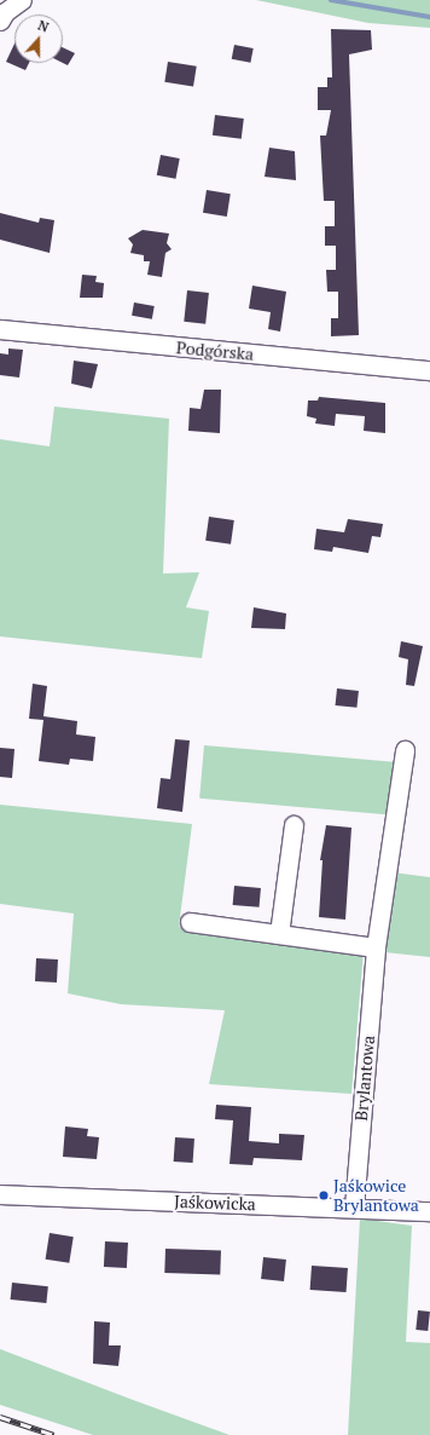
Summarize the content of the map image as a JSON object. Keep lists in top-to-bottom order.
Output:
{
  "streets": {
    "street": ["Podgórska", "Brylantowa", "Jaśkowicka"]
  },
  "crossings": [
    ["Brylantowa", "Jaśkowicka"]
  ],
  "places": ["Jaśkowice Brylantowa"],
  "north": "top"
}
